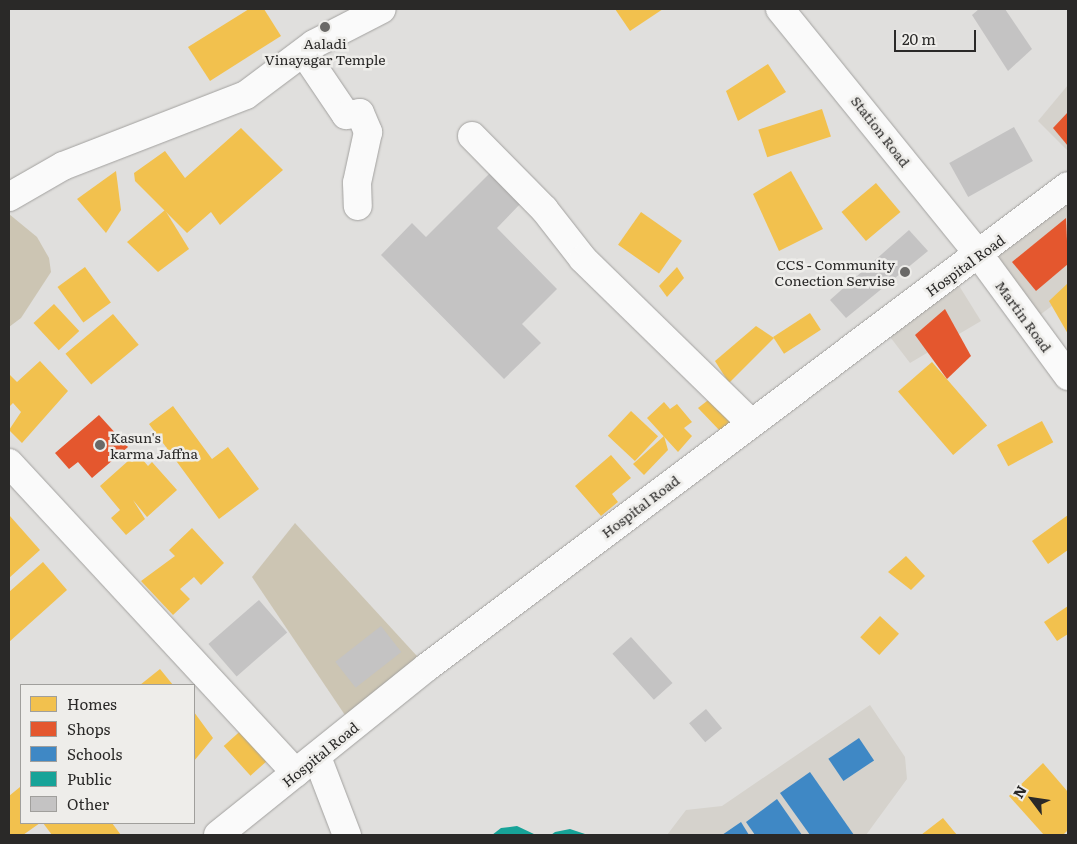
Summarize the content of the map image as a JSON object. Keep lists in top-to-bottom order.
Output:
{
  "streets": {
    "street": ["Station Road", "Hospital Road", "Martin Road"]
  },
  "crossings": [
    ["Station Road", "Hospital Road"],
    ["Station Road", "Martin Road"],
    ["Hospital Road", "Martin Road"]
  ],
  "places": ["Aaladi Vinayagar Temple", "CCS - Community Conection Servise", "Kasun's karma Jaffna"],
  "legend": [
    "Homes",
    "Shops",
    "Schools",
    "Public",
    "Other"
  ],
  "scale_bar": "20 m",
  "north": "top left"
}
